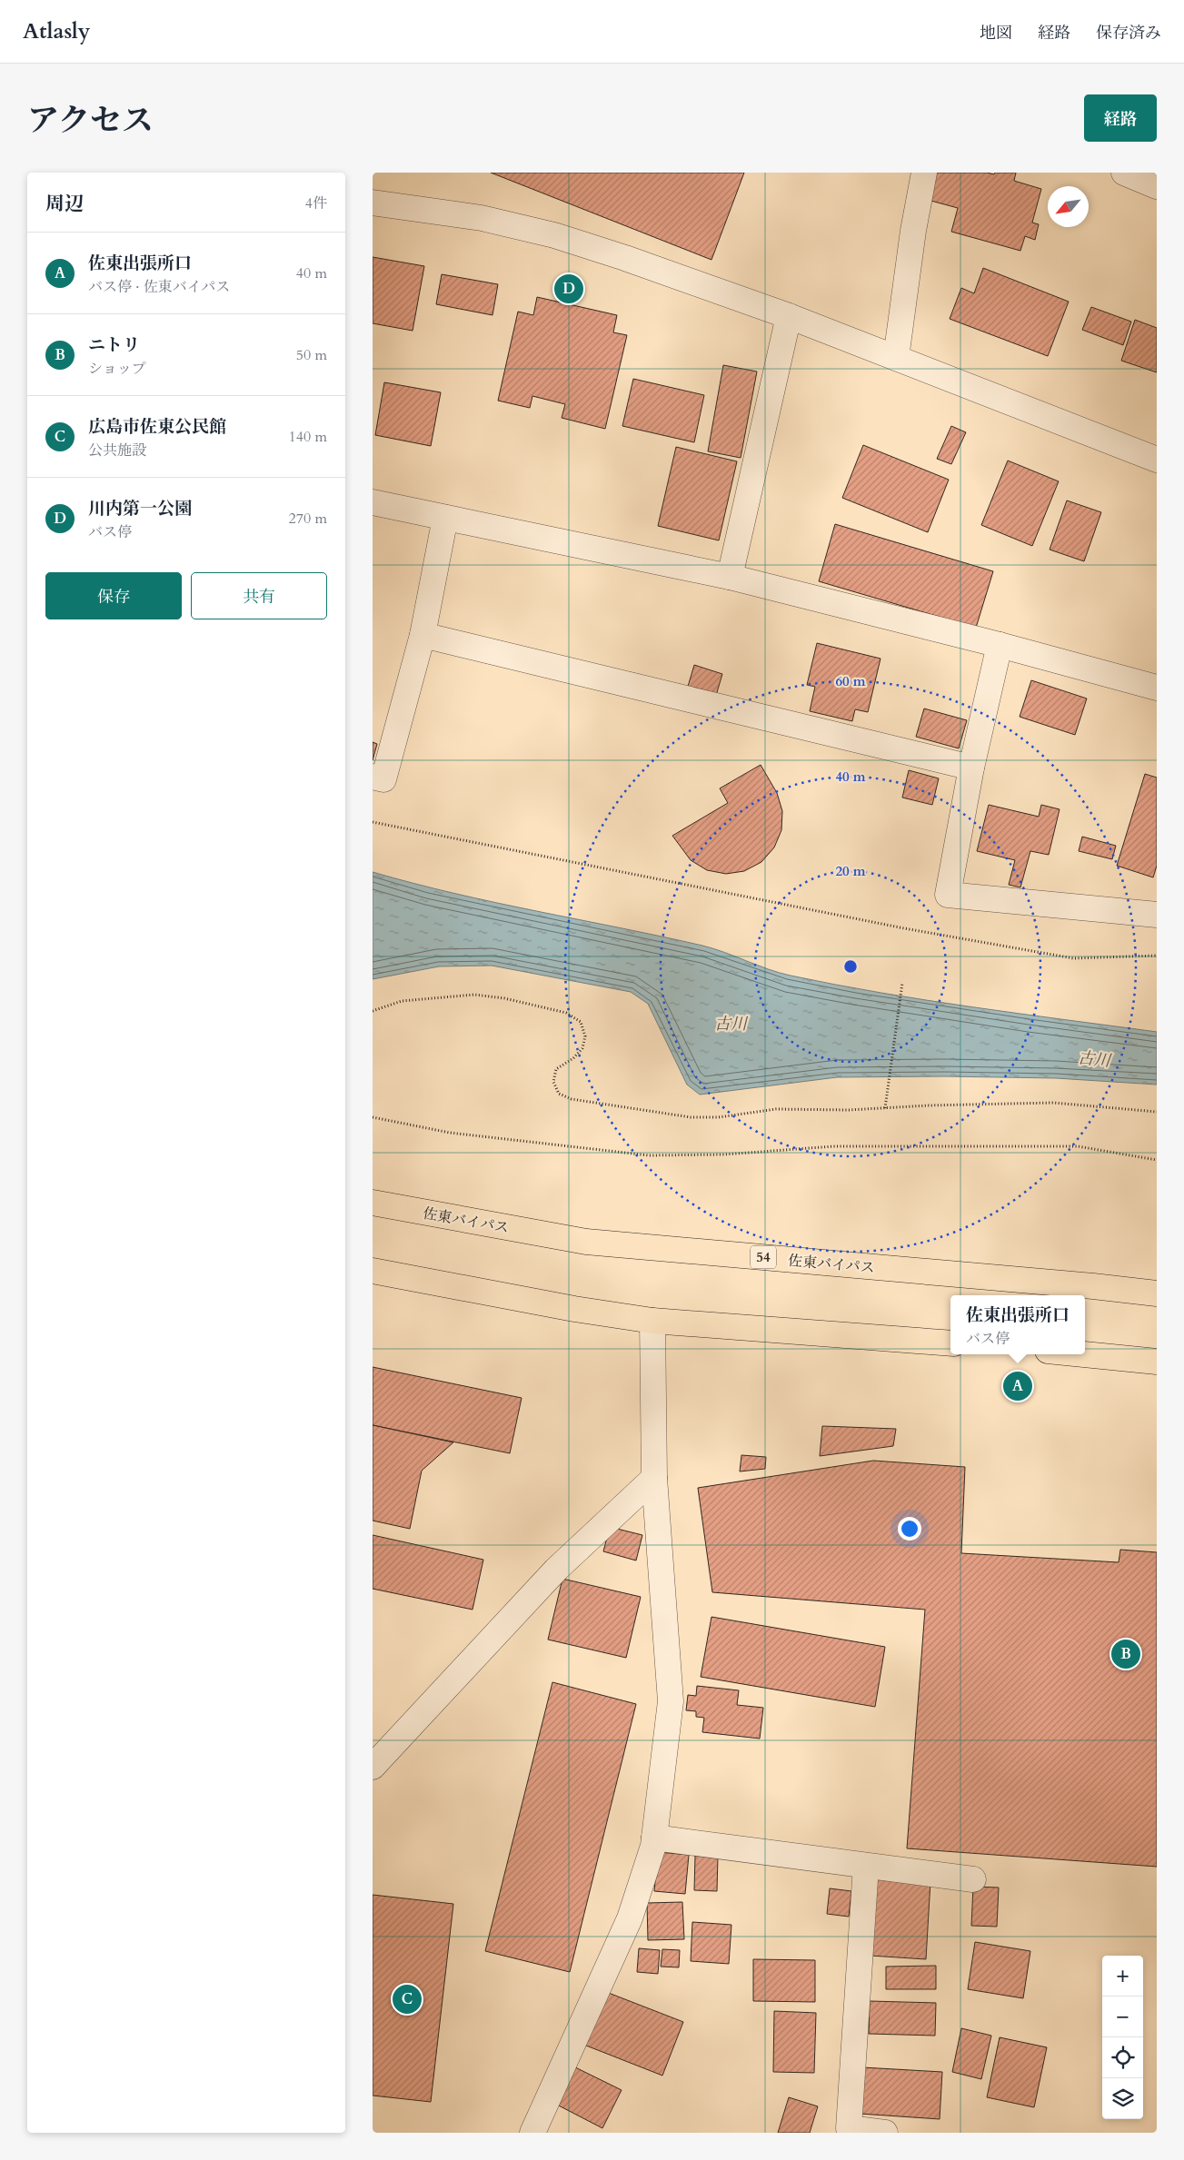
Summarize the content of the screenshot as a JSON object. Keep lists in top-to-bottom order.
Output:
{
  "streets": {
    "highway": ["佐東バイパス", "54"]
  },
  "water": ["古川"],
  "north": "bottom left",
  "page": {
    "header": "Atlasly",
    "nav": ["地図", "経路", "保存済み"],
    "title": "アクセス",
    "buttons": [
      "経路",
      ["保存", "共有"]
    ],
    "heading": ["周辺", "4件"],
    "list": [
      {
        "mark": "A",
        "name": "佐東出張所口",
        "note": "バス停 · 佐東バイパス",
        "value": "40 m"
      },
      {
        "mark": "B",
        "name": "ニトリ",
        "note": "ショップ",
        "value": "50 m"
      },
      {
        "mark": "C",
        "name": "広島市佐東公民館",
        "note": "公共施設",
        "value": "140 m"
      },
      {
        "mark": "D",
        "name": "川内第一公園",
        "note": "バス停",
        "value": "270 m"
      }
    ],
    "pins": [
      "D",
      "A",
      "B",
      "C"
    ],
    "popup": ["佐東出張所口", "バス停"],
    "map_buttons": ["+", "−"]
  },
  "rings": ["60 m", "40 m", "20 m"]
}
